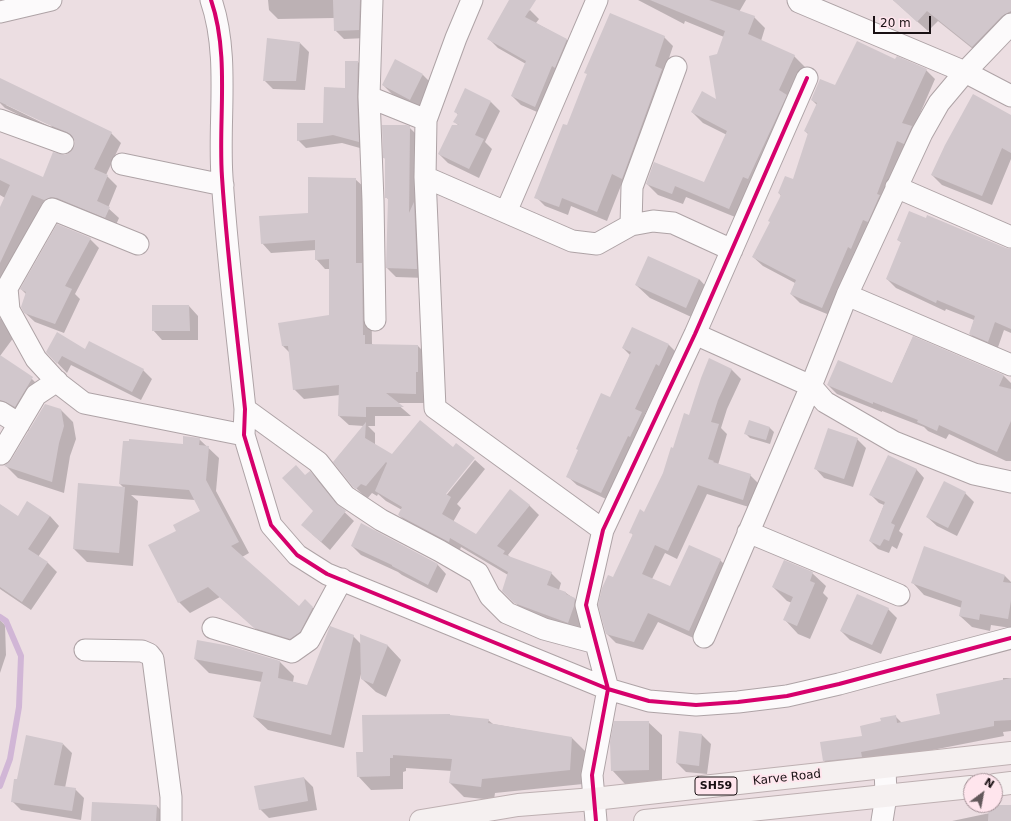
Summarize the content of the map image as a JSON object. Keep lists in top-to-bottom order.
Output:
{
  "streets": {
    "main road": ["Karve Road", "SH59"]
  },
  "scale_bar": "20 m",
  "north": "top right"
}
